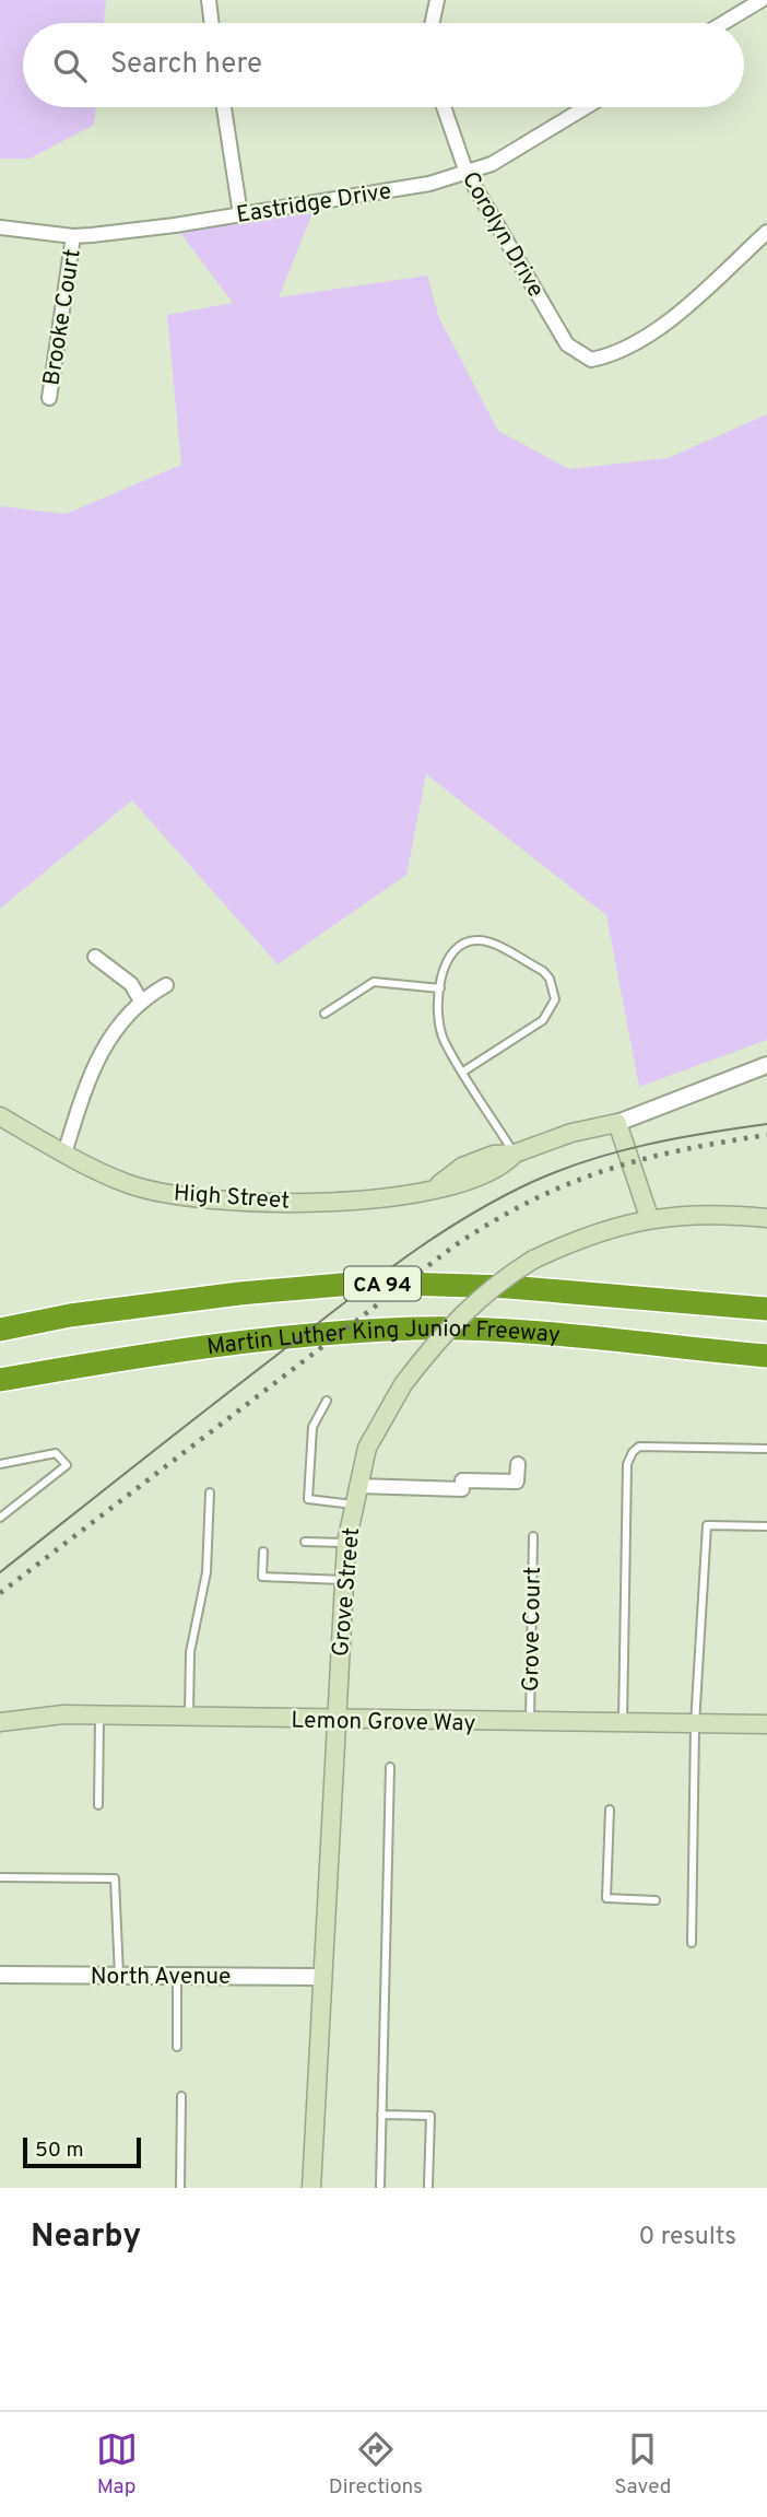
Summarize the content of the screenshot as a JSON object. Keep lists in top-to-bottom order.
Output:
{
  "streets": {
    "highway": ["CA 94", "Martin Luther King Junior Freeway"],
    "main road": ["High Street", "Grove Street", "Lemon Grove Way"],
    "street": [
      "Eastridge Drive",
      "Corolyn Drive",
      "Brooke Court",
      "North Avenue"
    ],
    "lane": ["Grove Court"]
  },
  "crossings": [
    ["Eastridge Drive", "Corolyn Drive"],
    ["Eastridge Drive", "Brooke Court"],
    ["Grove Street", "Lemon Grove Way"],
    ["Grove Street", "North Avenue"],
    ["Grove Court", "Lemon Grove Way"]
  ],
  "scale_bar": "50 m",
  "page": {
    "search": "Search here",
    "scale": "50 m",
    "heading": ["Nearby", "0 results"],
    "nav": ["Map", "Directions", "Saved"]
  }
}
